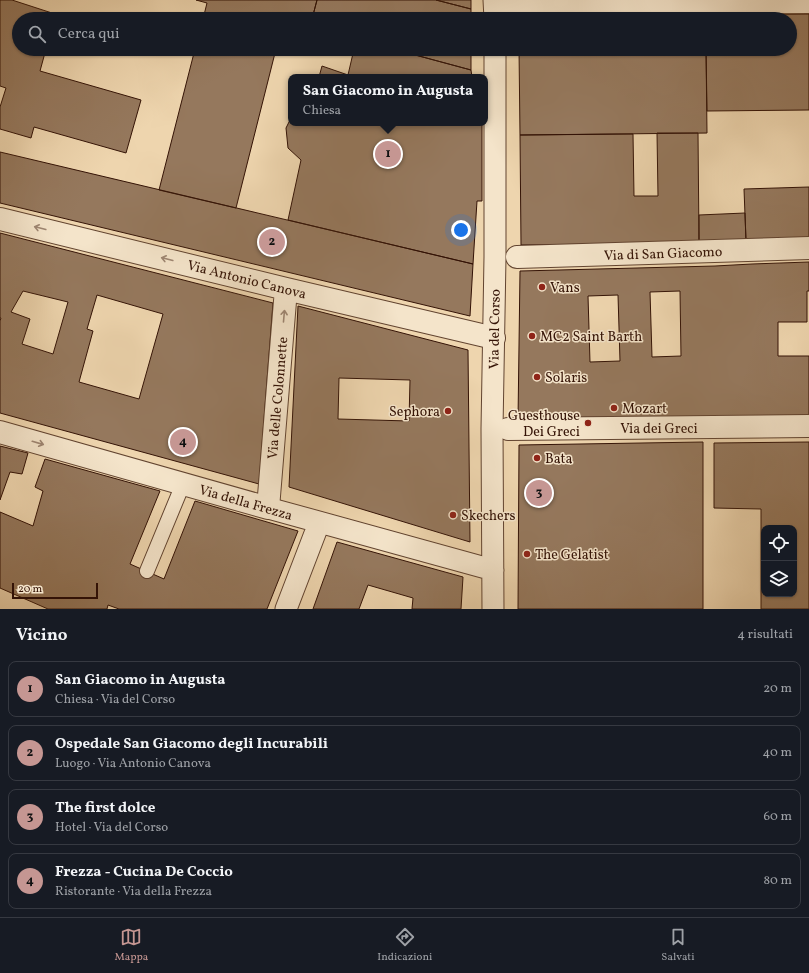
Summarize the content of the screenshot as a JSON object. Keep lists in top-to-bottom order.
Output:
{
  "streets": {
    "street": [
      "Via di San Giacomo",
      "Via Antonio Canova",
      "Via del Corso",
      "Via delle Colonnette",
      "Via dei Greci",
      "Via della Frezza"
    ]
  },
  "crossings": [
    ["Via Antonio Canova", "Via del Corso"],
    ["Via Antonio Canova", "Via delle Colonnette"],
    ["Via del Corso", "Via della Frezza"],
    ["Via delle Colonnette", "Via della Frezza"]
  ],
  "one_way": ["Via Antonio Canova", "Via delle Colonnette", "Via della Frezza"],
  "places": [
    "Vans",
    "MC2 Saint Barth",
    "Solaris",
    "Mozart",
    "Sephora",
    "Guesthouse Dei Greci",
    "Bata",
    "Skechers",
    "The Gelatist"
  ],
  "scale_bar": "20 m",
  "page": {
    "search": "Cerca qui",
    "popup": ["San Giacomo in Augusta", "Chiesa"],
    "pins": [
      "1",
      "2",
      "4",
      "3"
    ],
    "scale": "20 m",
    "heading": ["Vicino", "4 risultati"],
    "list": [
      {
        "mark": "1",
        "name": "San Giacomo in Augusta",
        "note": "Chiesa · Via del Corso",
        "value": "20 m"
      },
      {
        "mark": "2",
        "name": "Ospedale San Giacomo degli Incurabili",
        "note": "Luogo · Via Antonio Canova",
        "value": "40 m"
      },
      {
        "mark": "3",
        "name": "The first dolce",
        "note": "Hotel · Via del Corso",
        "value": "60 m"
      },
      {
        "mark": "4",
        "name": "Frezza - Cucina De Coccio",
        "note": "Ristorante · Via della Frezza",
        "value": "80 m"
      }
    ],
    "nav": ["Mappa", "Indicazioni", "Salvati"]
  }
}
